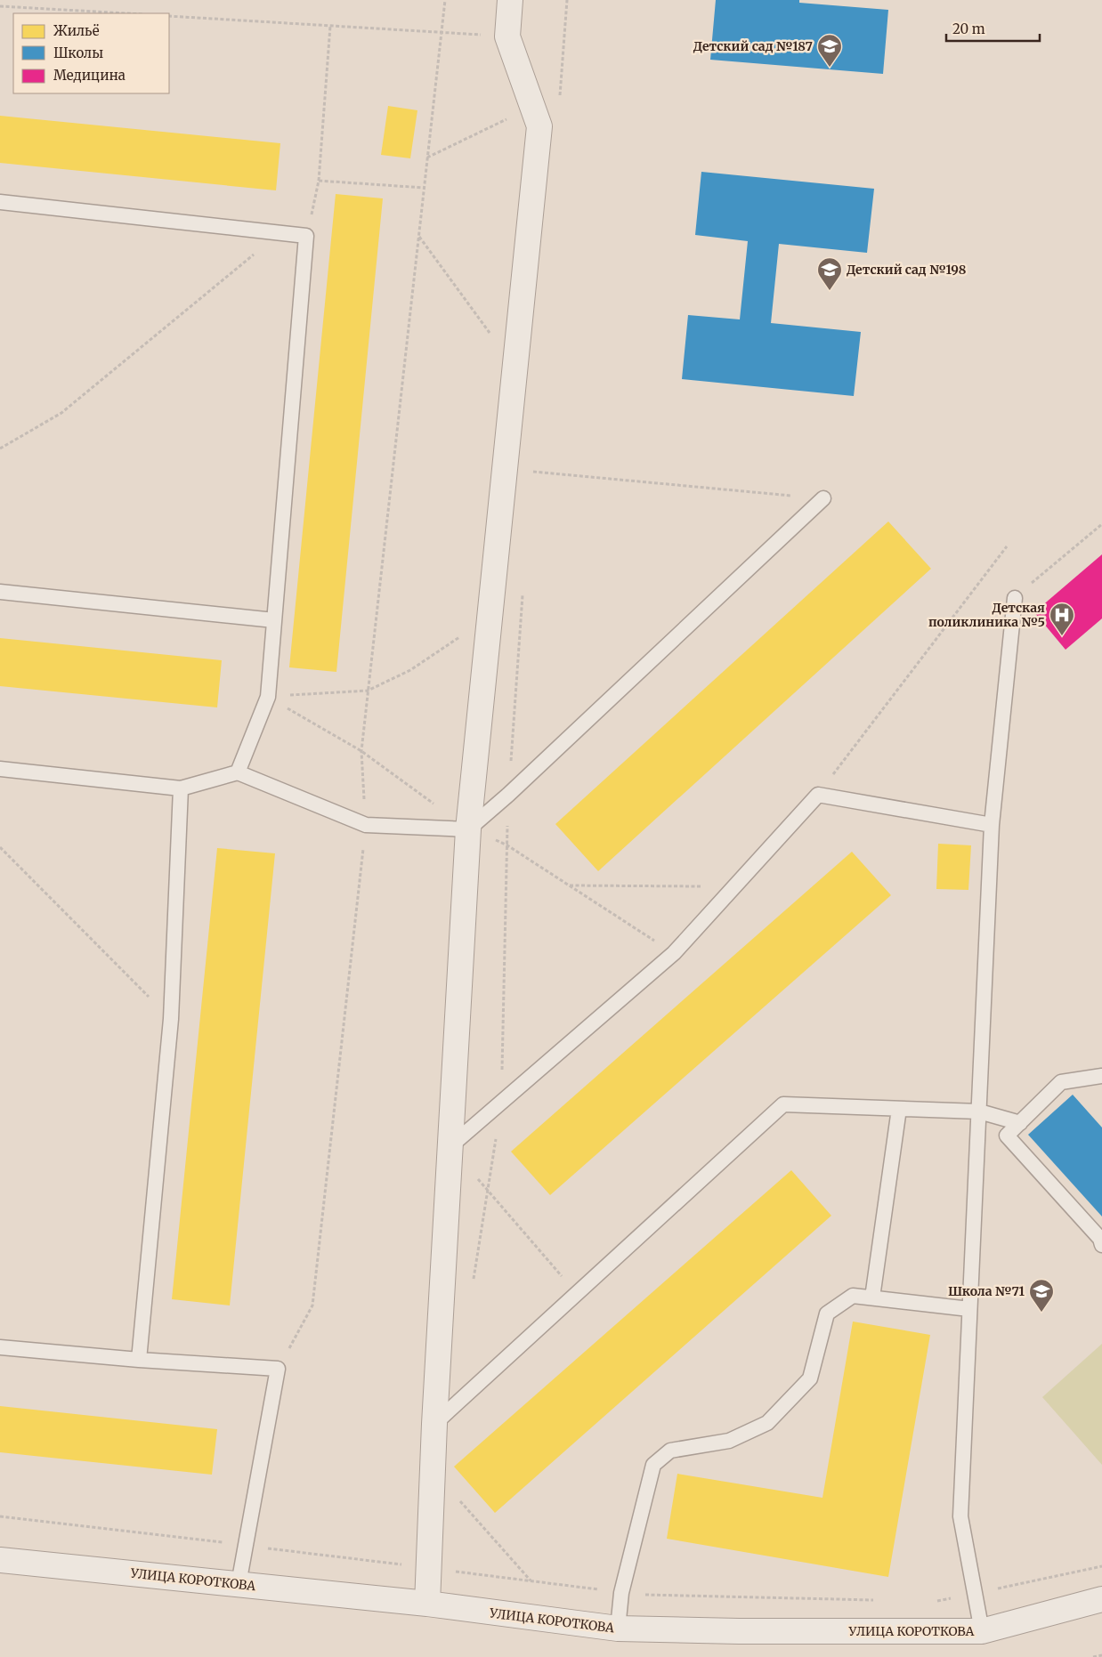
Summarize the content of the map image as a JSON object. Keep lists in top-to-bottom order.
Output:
{
  "streets": {
    "street": ["УЛИЦА КОРОТКОВА"]
  },
  "places": {
    "school or university": ["Детский сад №187", "Детский сад №198", "Школа №71"],
    "hospital": ["Детская поликлиника №5"]
  },
  "legend": ["Жильё", "Школы", "Медицина"],
  "scale_bar": "20 m"
}
